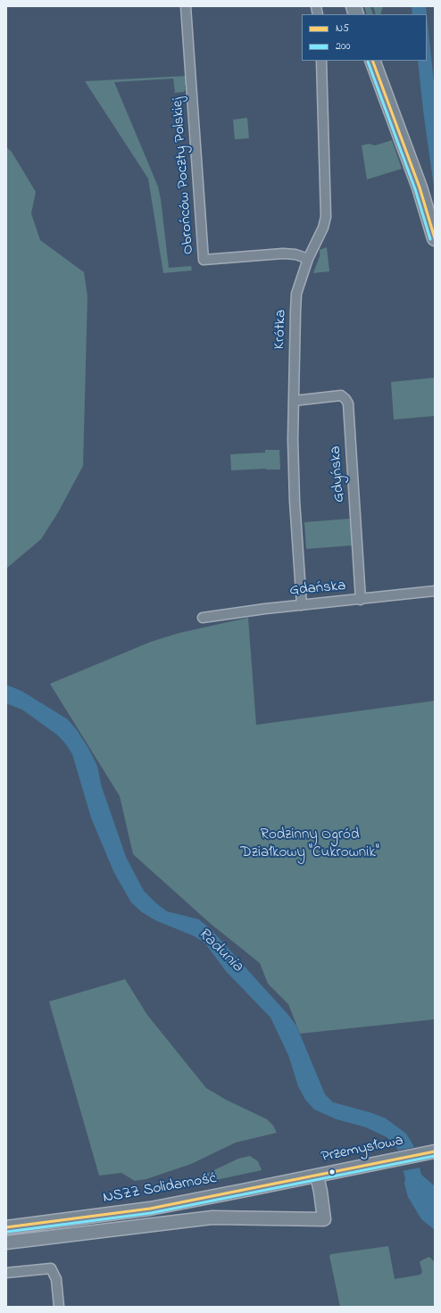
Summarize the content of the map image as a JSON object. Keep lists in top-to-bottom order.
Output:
{
  "streets": {
    "main road": ["Przemysłowa", "NSZZ Solidarność"],
    "street": [
      "Obrońców Poczty Polskiej",
      "Krótka",
      "Gdyńska",
      "Gdańska"
    ]
  },
  "crossings": [
    ["Obrońców Poczty Polskiej", "Krótka"],
    ["Krótka", "Gdyńska"],
    ["Krótka", "Gdańska"],
    ["Gdyńska", "Gdańska"],
    ["Przemysłowa", "NSZZ Solidarność"]
  ],
  "water": ["Radunia"],
  "parks": ["Rodzinny Ogród Działkowy \"Cukrownik\""],
  "lines": ["transit line N5", "transit line 200"],
  "legend": ["N5", "200"]
}
